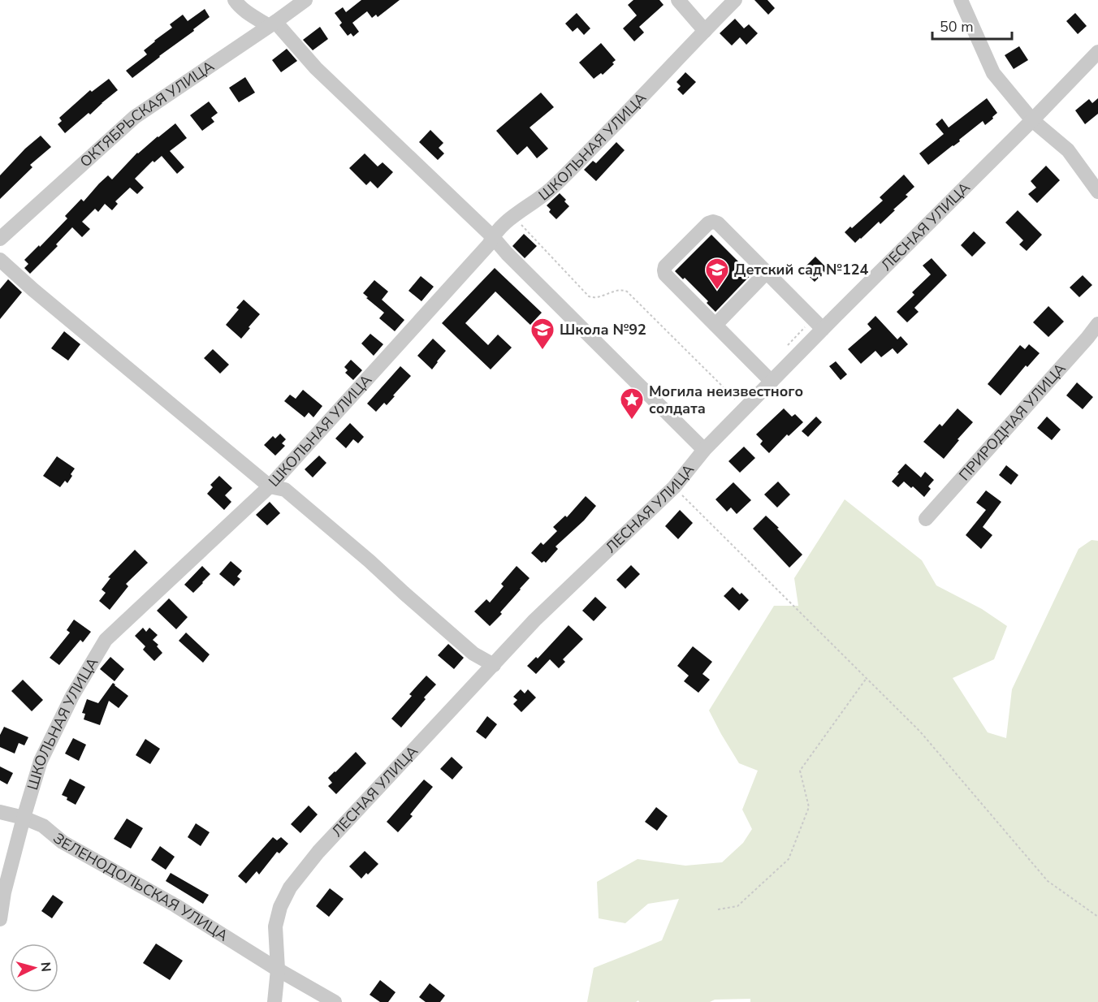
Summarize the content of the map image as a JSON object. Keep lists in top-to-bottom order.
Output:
{
  "streets": {
    "street": [
      "ОКТЯБРЬСКАЯ УЛИЦА",
      "ШКОЛЬНАЯ УЛИЦА",
      "ЛЕСНАЯ УЛИЦА",
      "ПРИРОДНАЯ УЛИЦА",
      "ЗЕЛЕНОДОЛЬСКАЯ УЛИЦА"
    ]
  },
  "crossings": [
    ["ШКОЛЬНАЯ УЛИЦА", "ЗЕЛЕНОДОЛЬСКАЯ УЛИЦА"],
    ["ЛЕСНАЯ УЛИЦА", "ЗЕЛЕНОДОЛЬСКАЯ УЛИЦА"]
  ],
  "places": {
    "school or university": ["Детский сад №124", "Школа №92"],
    "place": ["Могила неизвестного солдата"]
  },
  "scale_bar": "50 m",
  "north": "right"
}
